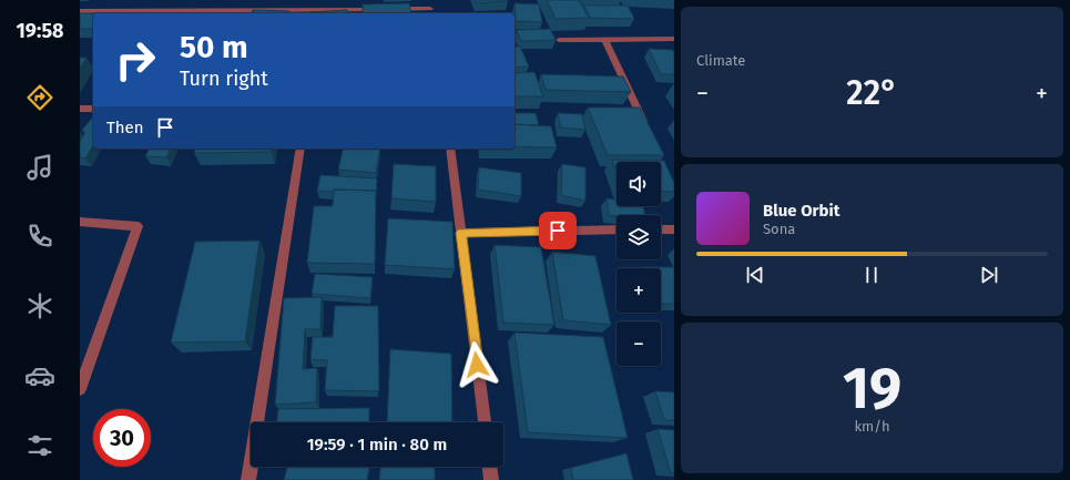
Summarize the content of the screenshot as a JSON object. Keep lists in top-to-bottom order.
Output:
{
  "page": {
    "tabs": "19:58",
    "tile": [
      "Climate",
      ["19", "km/h"]
    ],
    "turn": ["50 m", "Turn right"],
    "heat": ["−", "22°", "+"],
    "then": "Then",
    "map_buttons": ["+", "−"],
    "song": ["Blue Orbit", "Sona"],
    "limit": "30",
    "trip": "19:59 · 1 min · 80 m"
  }
}
